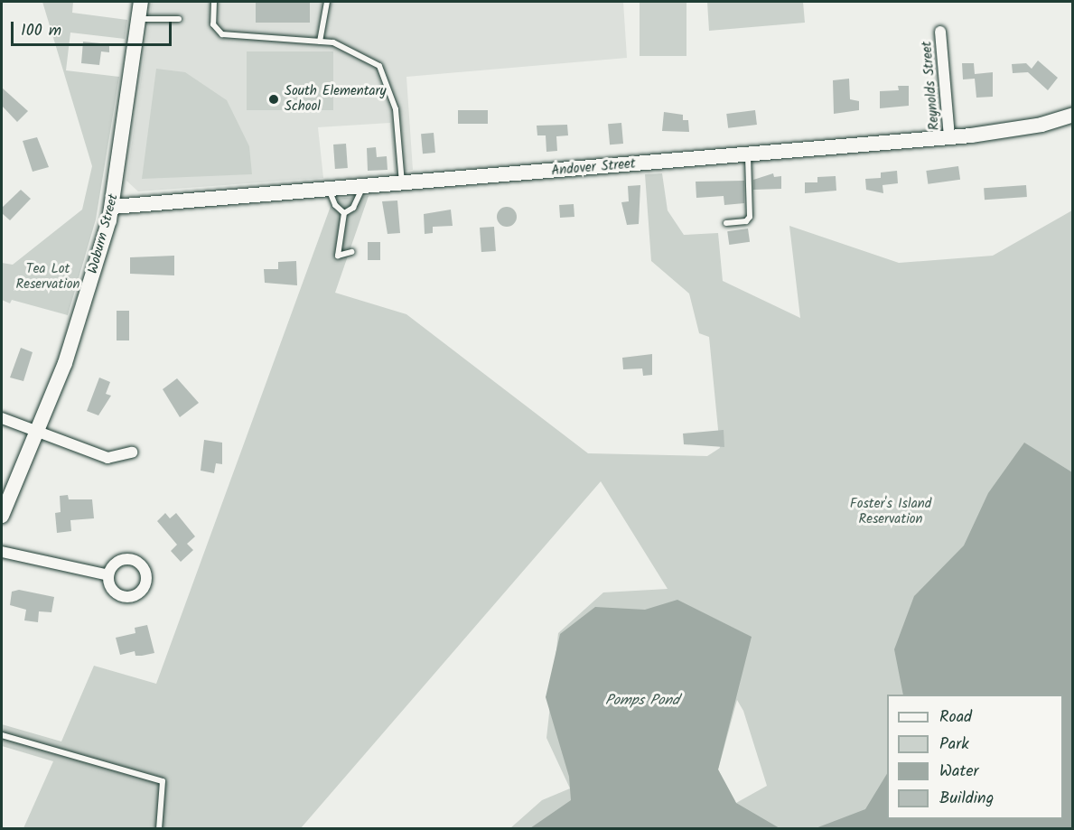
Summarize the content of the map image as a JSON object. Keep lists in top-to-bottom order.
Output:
{
  "streets": {
    "street": ["Reynolds Street", "Andover Street", "Woburn Street"]
  },
  "crossings": [
    ["Reynolds Street", "Andover Street"],
    ["Andover Street", "Woburn Street"]
  ],
  "water": ["Pomps Pond"],
  "parks": ["Tea Lot Reservation", "Foster's Island Reservation"],
  "places": ["South Elementary School"],
  "legend": [
    "Road",
    "Park",
    "Water",
    "Building"
  ],
  "scale_bar": "100 m"
}
